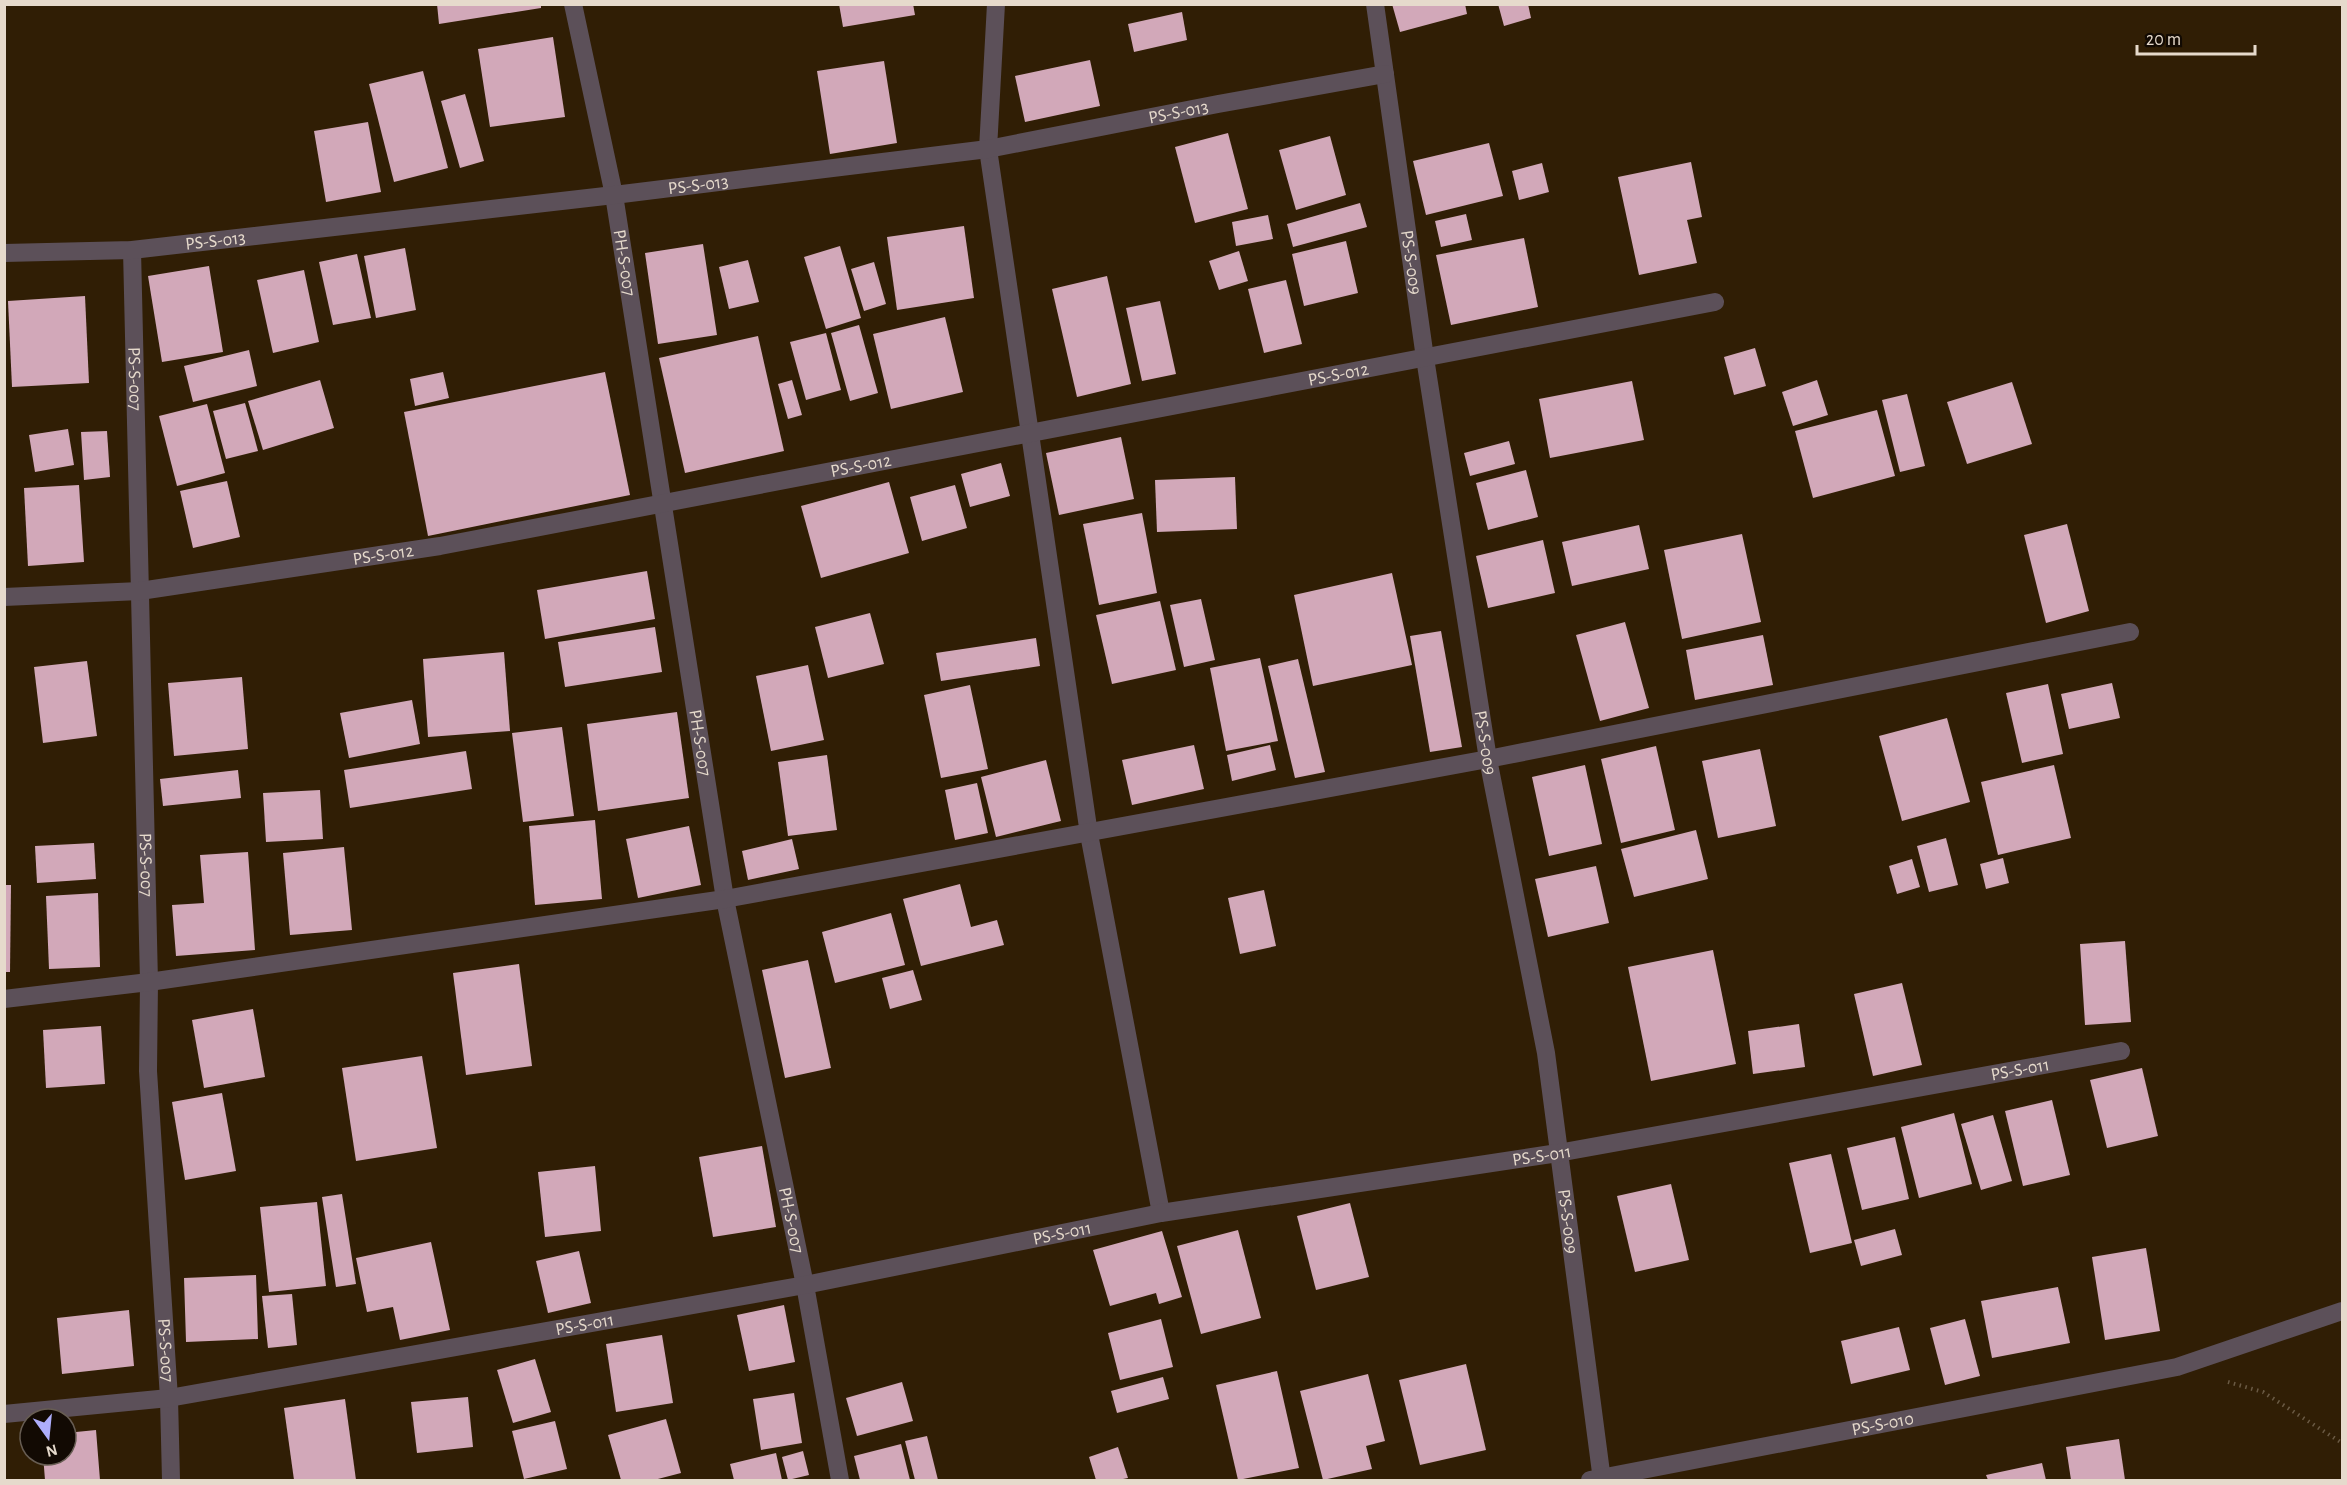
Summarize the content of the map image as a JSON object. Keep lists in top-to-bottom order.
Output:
{
  "streets": {
    "street": [
      "PS-S-013",
      "PS-S-009",
      "PH-S-007",
      "PS-S-012",
      "PS-S-007",
      "PS-S-011",
      "PS-S-010"
    ]
  },
  "crossings": [
    ["PS-S-013", "PS-S-009"],
    ["PS-S-013", "PH-S-007"],
    ["PS-S-013", "PS-S-007"],
    ["PS-S-009", "PS-S-012"],
    ["PS-S-009", "PS-S-011"],
    ["PS-S-009", "PS-S-010"],
    ["PH-S-007", "PS-S-012"],
    ["PH-S-007", "PS-S-011"],
    ["PS-S-012", "PS-S-007"],
    ["PS-S-007", "PS-S-011"]
  ],
  "scale_bar": "20 m",
  "north": "bottom"
}
